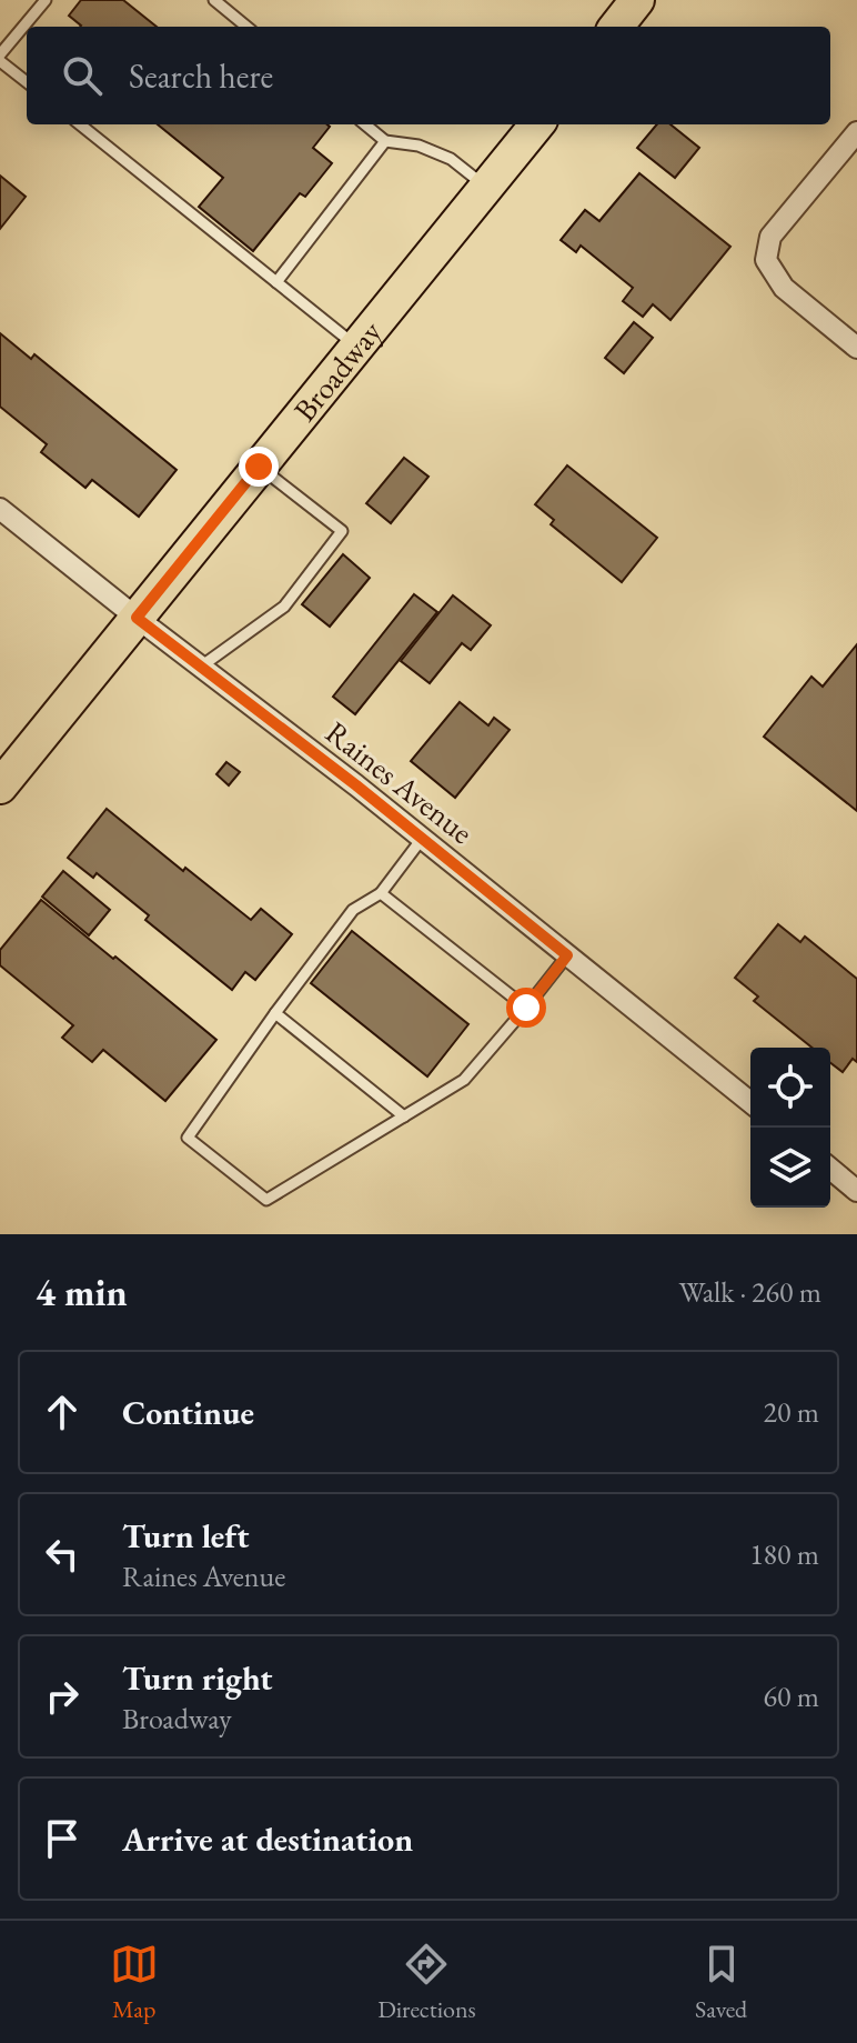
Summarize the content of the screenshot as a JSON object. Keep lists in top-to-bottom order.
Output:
{
  "streets": {
    "main road": ["Broadway"],
    "street": ["Raines Avenue"]
  },
  "crossings": [
    ["Broadway", "Raines Avenue"]
  ],
  "page": {
    "search": "Search here",
    "heading": ["4 min", "Walk · 260 m"],
    "list": [
      ["Continue", "20 m"],
      ["Turn left", "Raines Avenue", "180 m"],
      ["Turn right", "Broadway", "60 m"],
      "Arrive at destination"
    ],
    "nav": ["Map", "Directions", "Saved"]
  }
}
